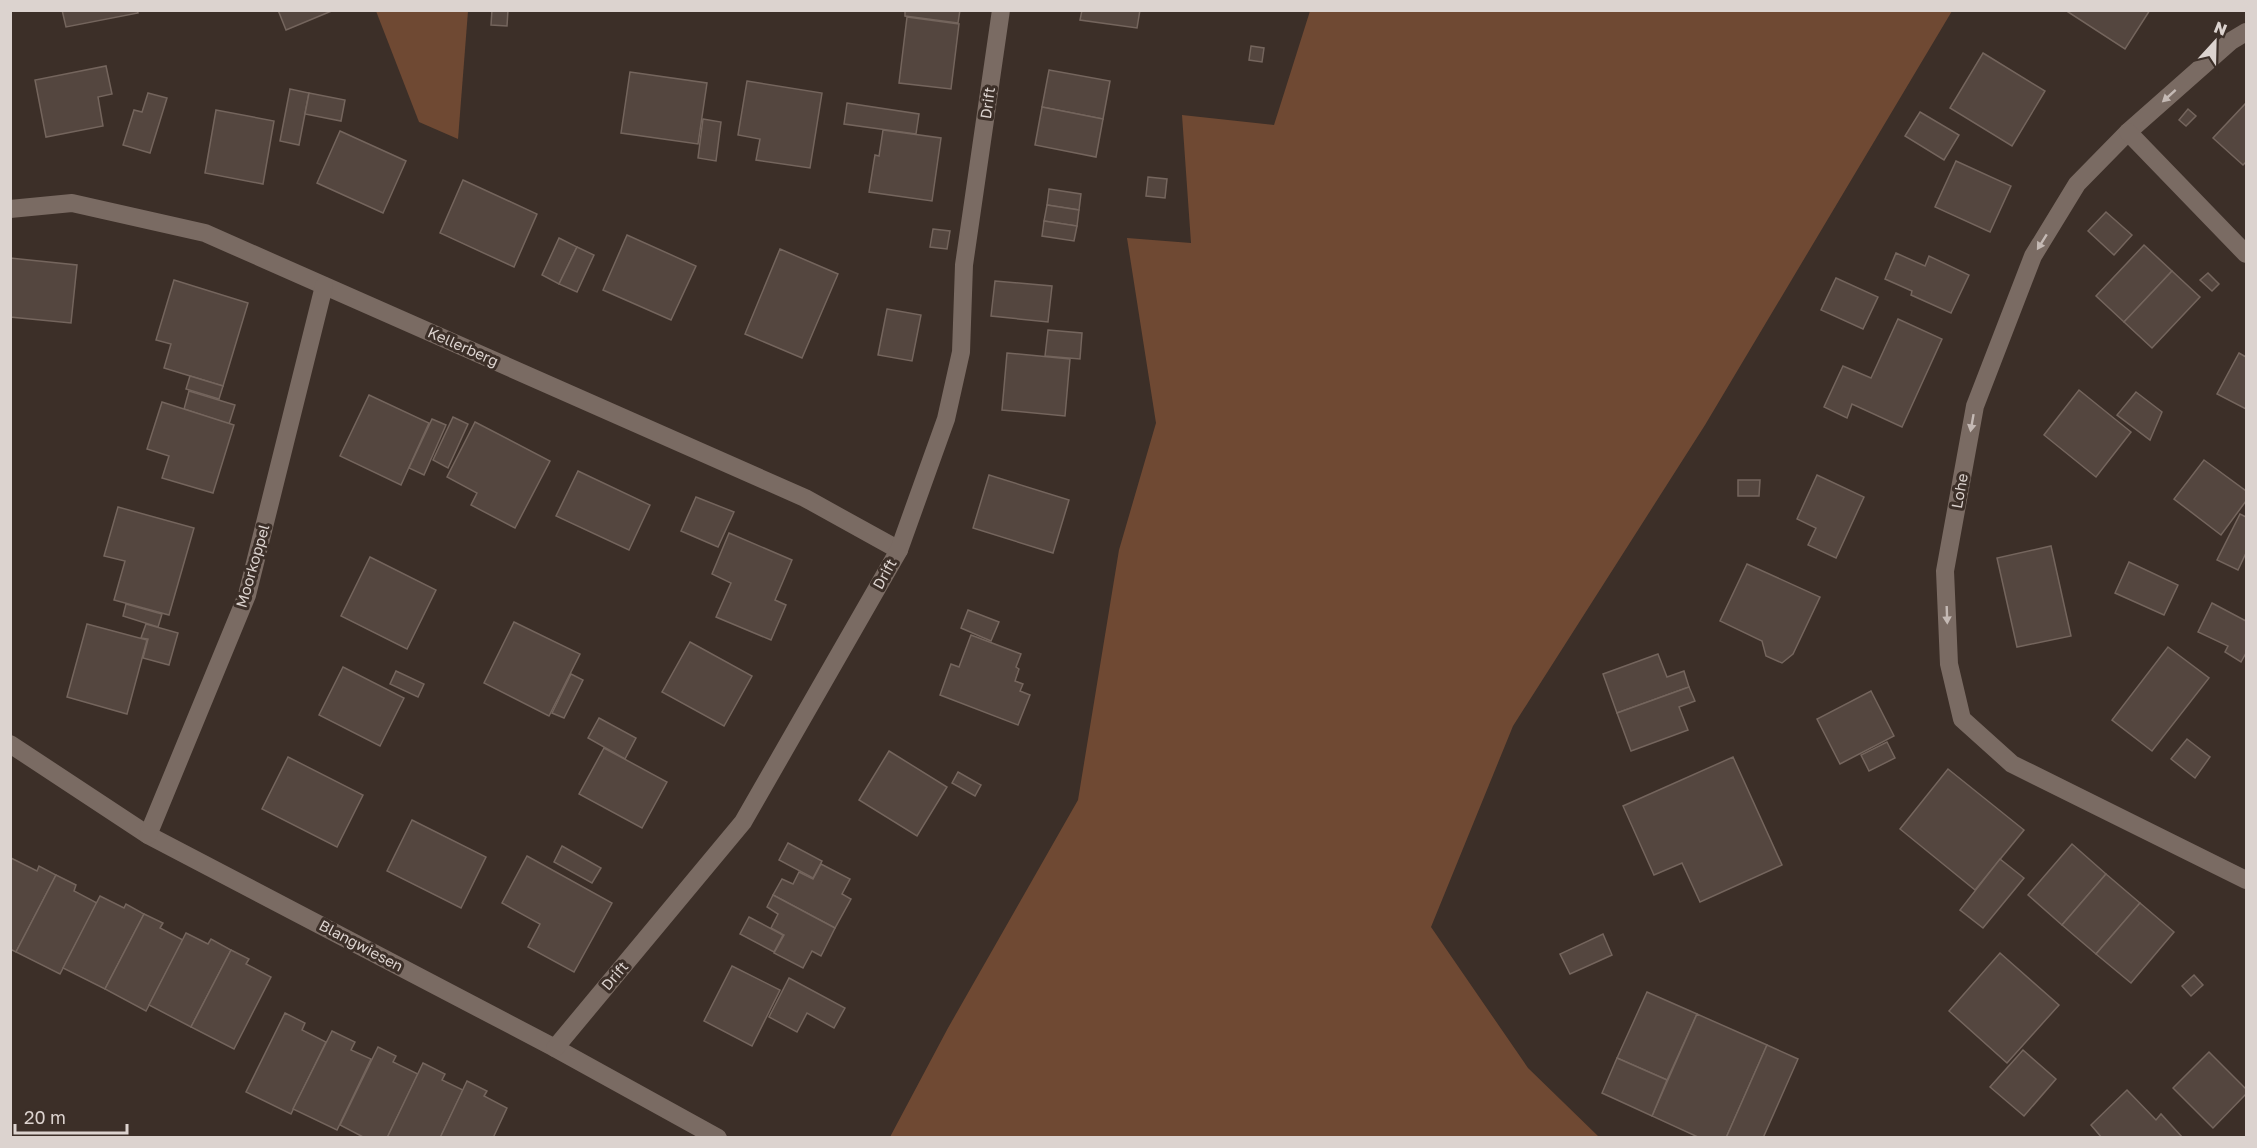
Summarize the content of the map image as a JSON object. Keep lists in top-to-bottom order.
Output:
{
  "streets": {
    "street": [
      "Drift",
      "Kellerberg",
      "Lohe",
      "Moorkoppel",
      "Blangwiesen"
    ]
  },
  "crossings": [
    ["Drift", "Kellerberg"],
    ["Drift", "Blangwiesen"],
    ["Kellerberg", "Moorkoppel"],
    ["Moorkoppel", "Blangwiesen"]
  ],
  "scale_bar": "20 m",
  "north": "top"
}
